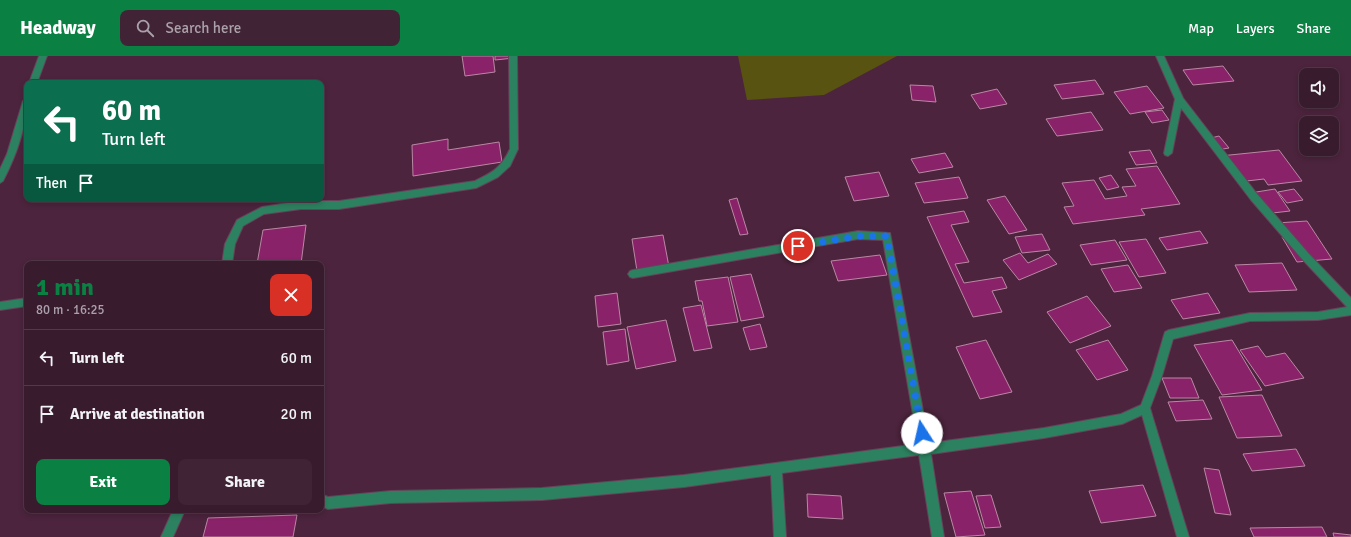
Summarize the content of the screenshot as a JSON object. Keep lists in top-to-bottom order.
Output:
{
  "page": {
    "header": "Headway",
    "search": "Search here",
    "nav": ["Map", "Layers", "Share"],
    "turn": ["60 m", "Turn left"],
    "then": "Then",
    "heading": ["1 min", "80 m · 16:25"],
    "list": [
      {
        "name": "Turn left",
        "value": "60 m"
      },
      {
        "name": "Arrive at destination",
        "value": "20 m"
      }
    ],
    "buttons": ["Exit", "Share"]
  }
}
